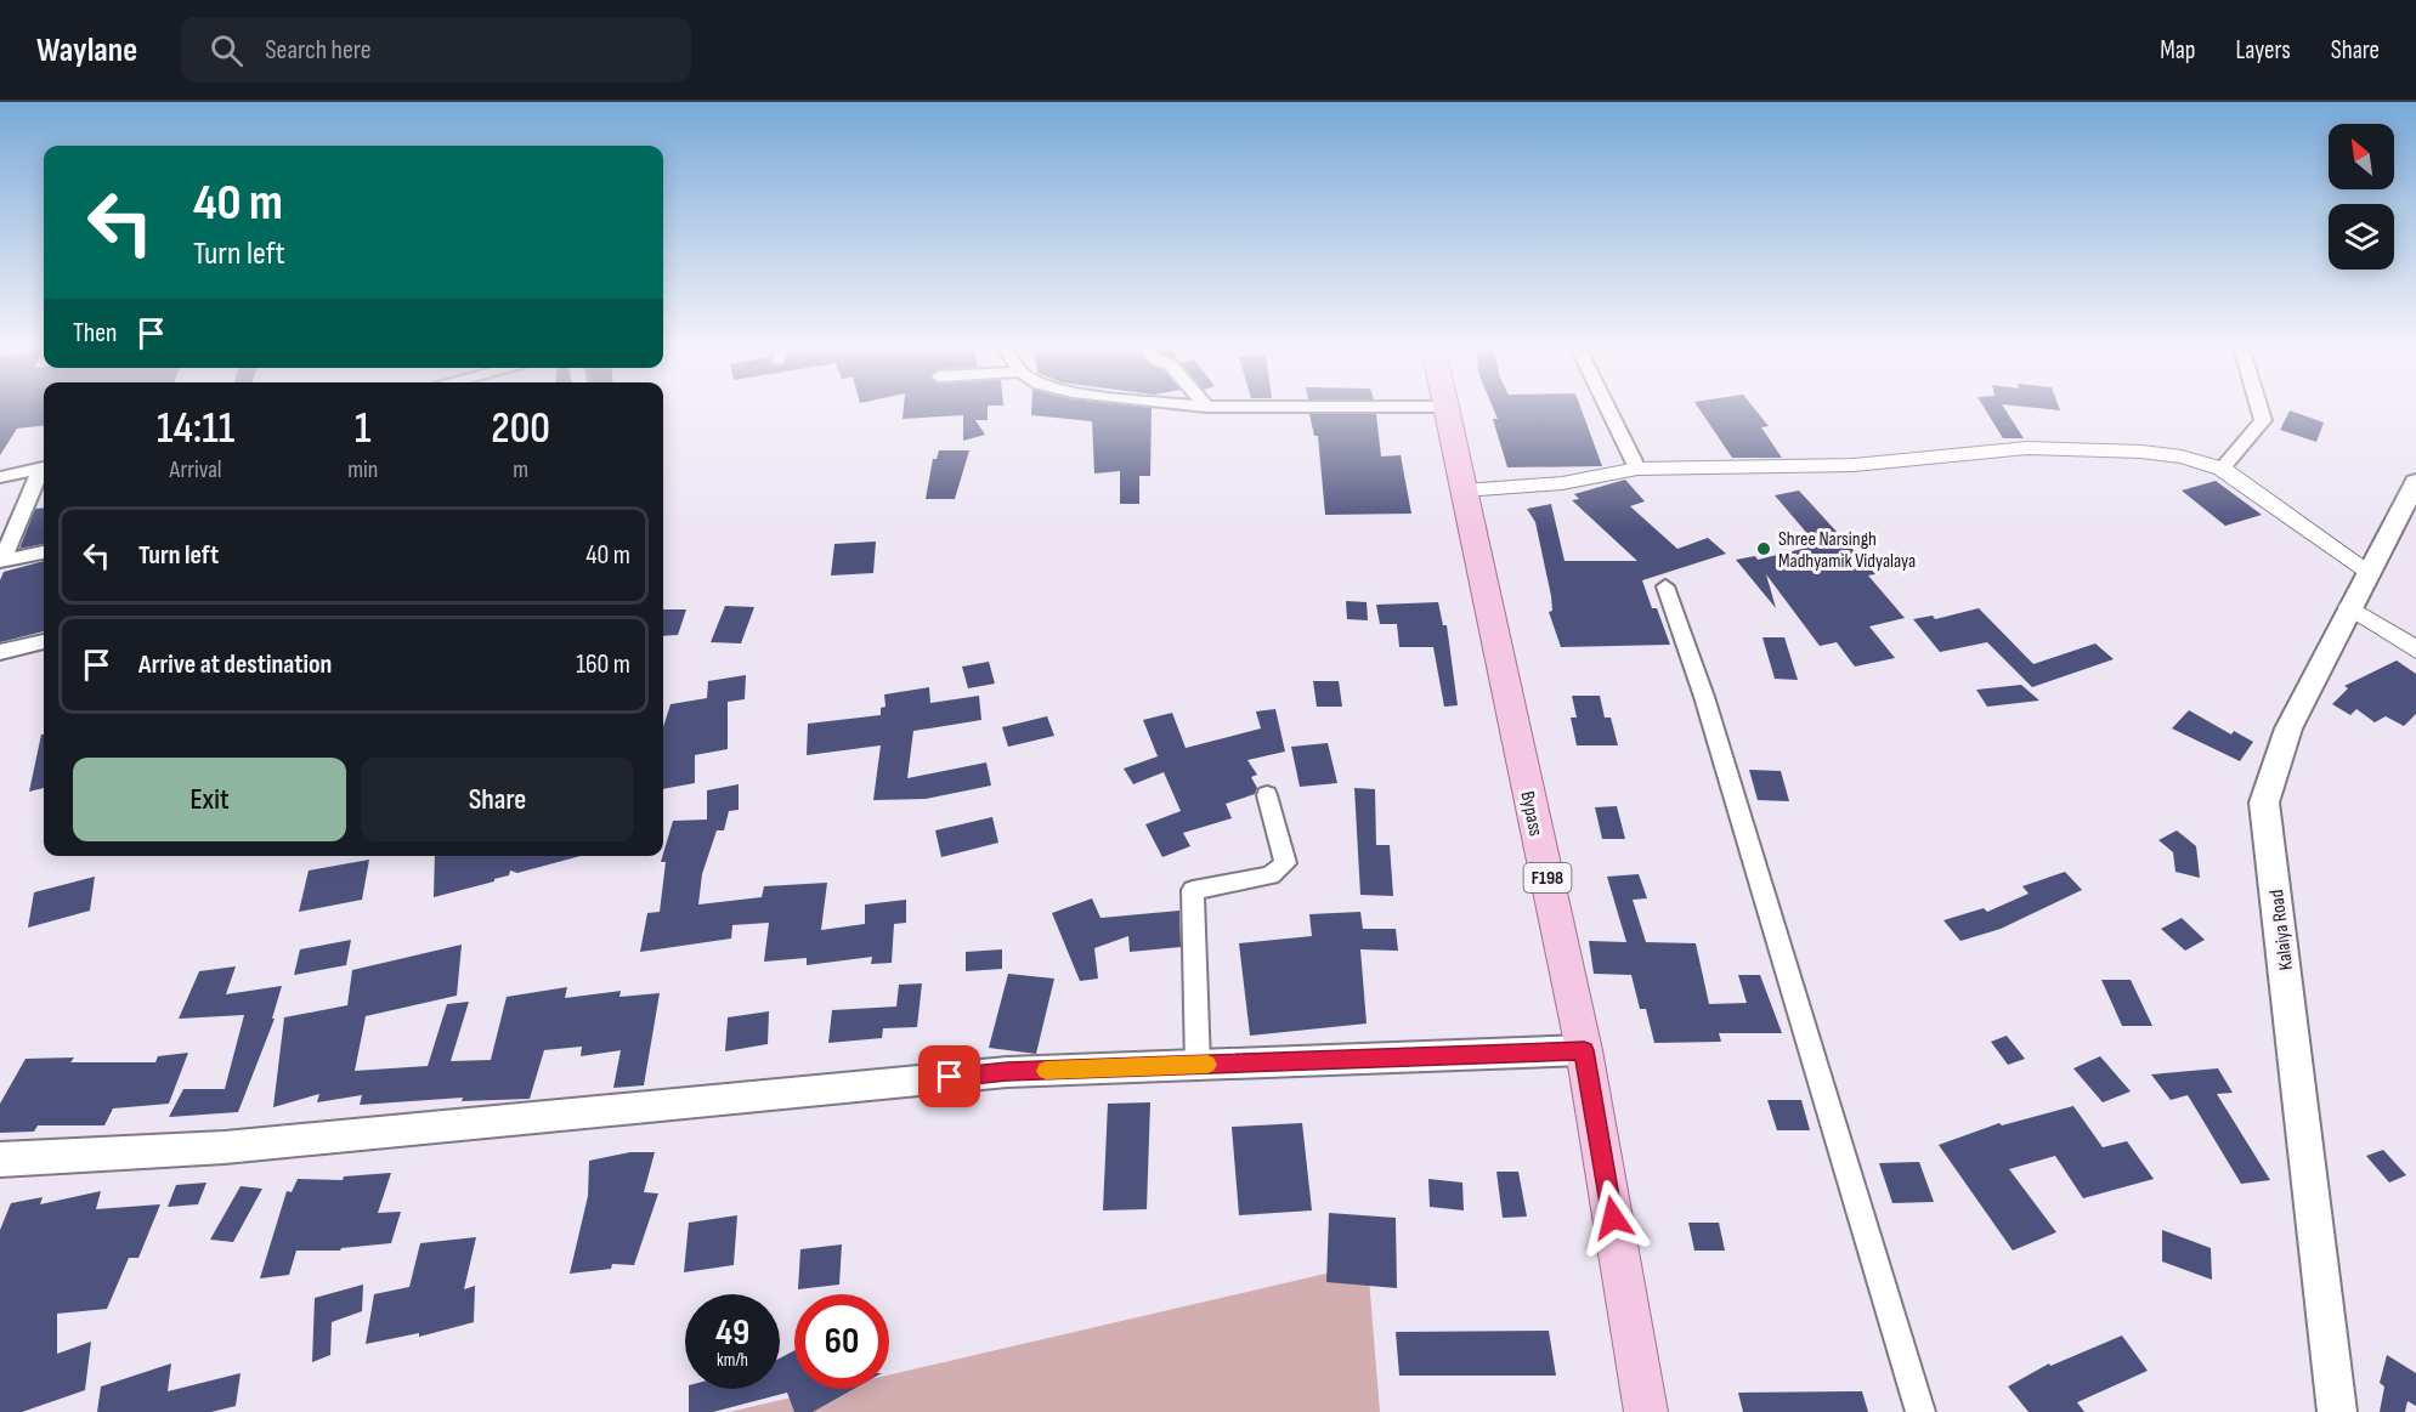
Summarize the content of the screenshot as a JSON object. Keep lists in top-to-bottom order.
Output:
{
  "streets": {
    "main road": ["Bypass", "F198", "Kalaiya Road"]
  },
  "places": ["Shree Narsingh Madhyamik Vidyalaya"],
  "north": "top left",
  "page": {
    "header": "Waylane",
    "search": "Search here",
    "nav": ["Map", "Layers", "Share"],
    "turn": ["40 m", "Turn left"],
    "then": "Then",
    "eta": [
      "14:11",
      "Arrival",
      "1",
      "min",
      "200",
      "m"
    ],
    "list": [
      {
        "name": "Turn left",
        "value": "40 m"
      },
      {
        "name": "Arrive at destination",
        "value": "160 m"
      }
    ],
    "buttons": ["Exit", "Share"],
    "speed": "49 km/h",
    "limit": "60"
  }
}
